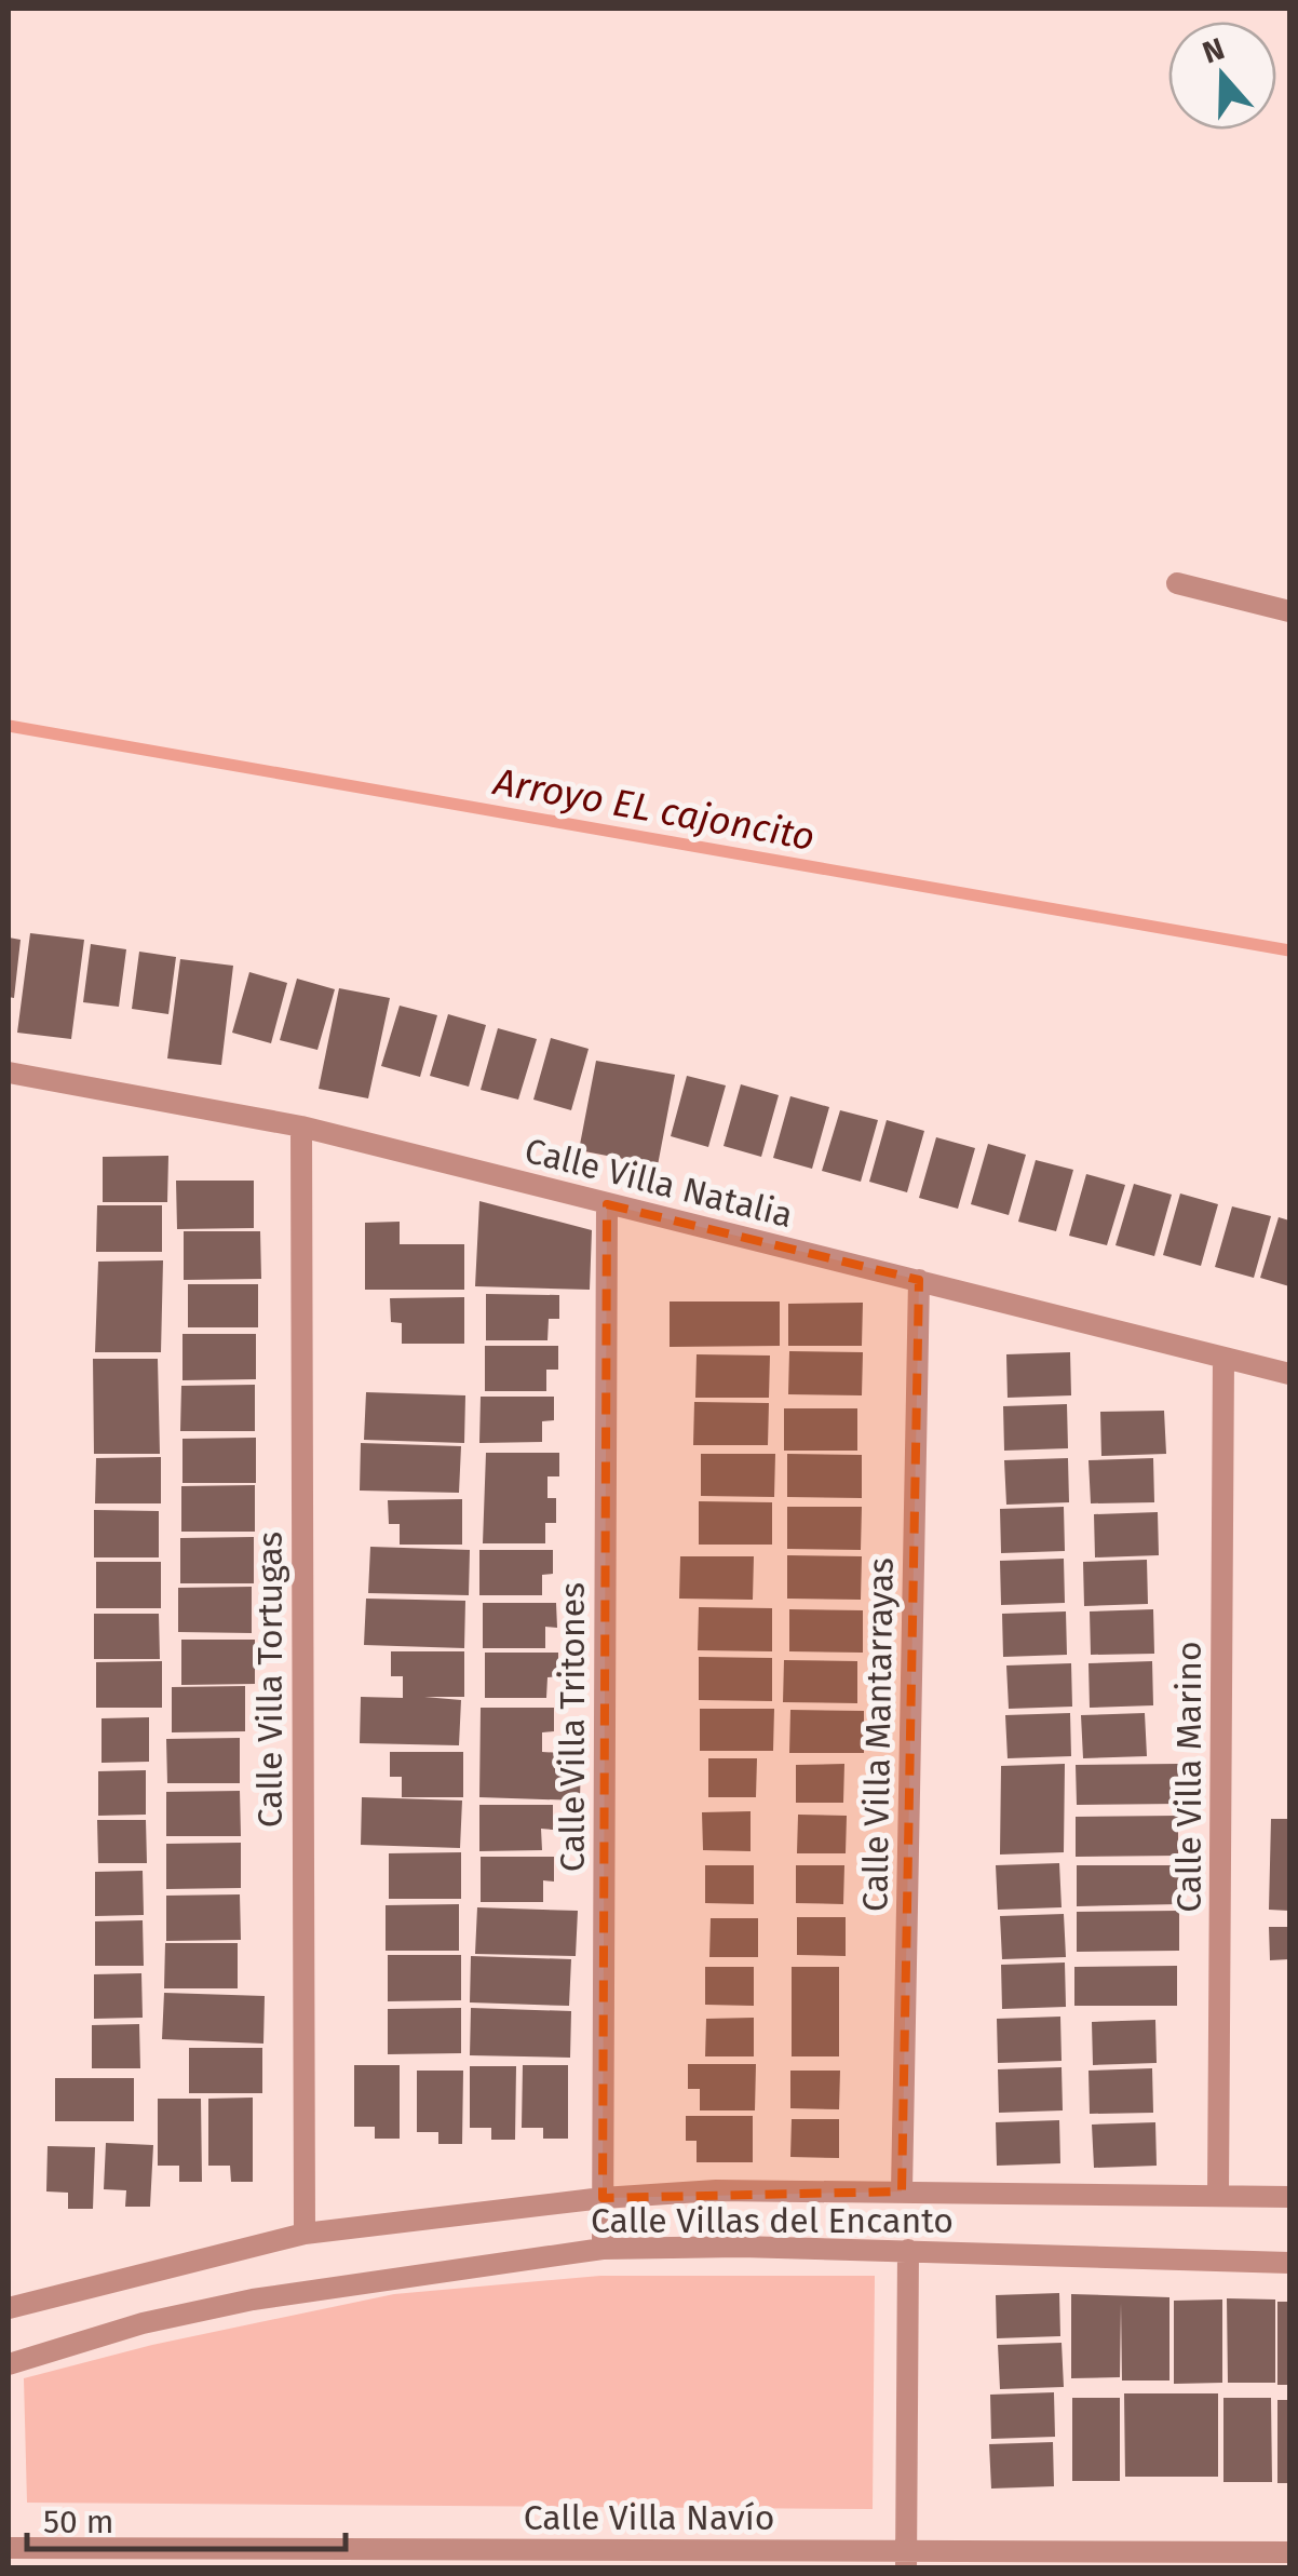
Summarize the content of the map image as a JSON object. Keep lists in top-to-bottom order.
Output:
{
  "streets": {
    "street": [
      "Calle Villa Natalia",
      "Calle Villa Tortugas",
      "Calle Villa Tritones",
      "Calle Villa Mantarrayas",
      "Calle Villa Marino",
      "Calle Villas del Encanto",
      "Calle Villa Navío"
    ]
  },
  "crossings": [
    ["Calle Villa Natalia", "Calle Villa Tortugas"],
    ["Calle Villa Natalia", "Calle Villa Tritones"],
    ["Calle Villa Natalia", "Calle Villa Mantarrayas"],
    ["Calle Villa Natalia", "Calle Villa Marino"],
    ["Calle Villa Tortugas", "Calle Villas del Encanto"],
    ["Calle Villa Tritones", "Calle Villas del Encanto"],
    ["Calle Villa Mantarrayas", "Calle Villas del Encanto"],
    ["Calle Villa Marino", "Calle Villas del Encanto"]
  ],
  "water": ["Arroyo EL cajoncito"],
  "scale_bar": "50 m",
  "north": "top"
}
